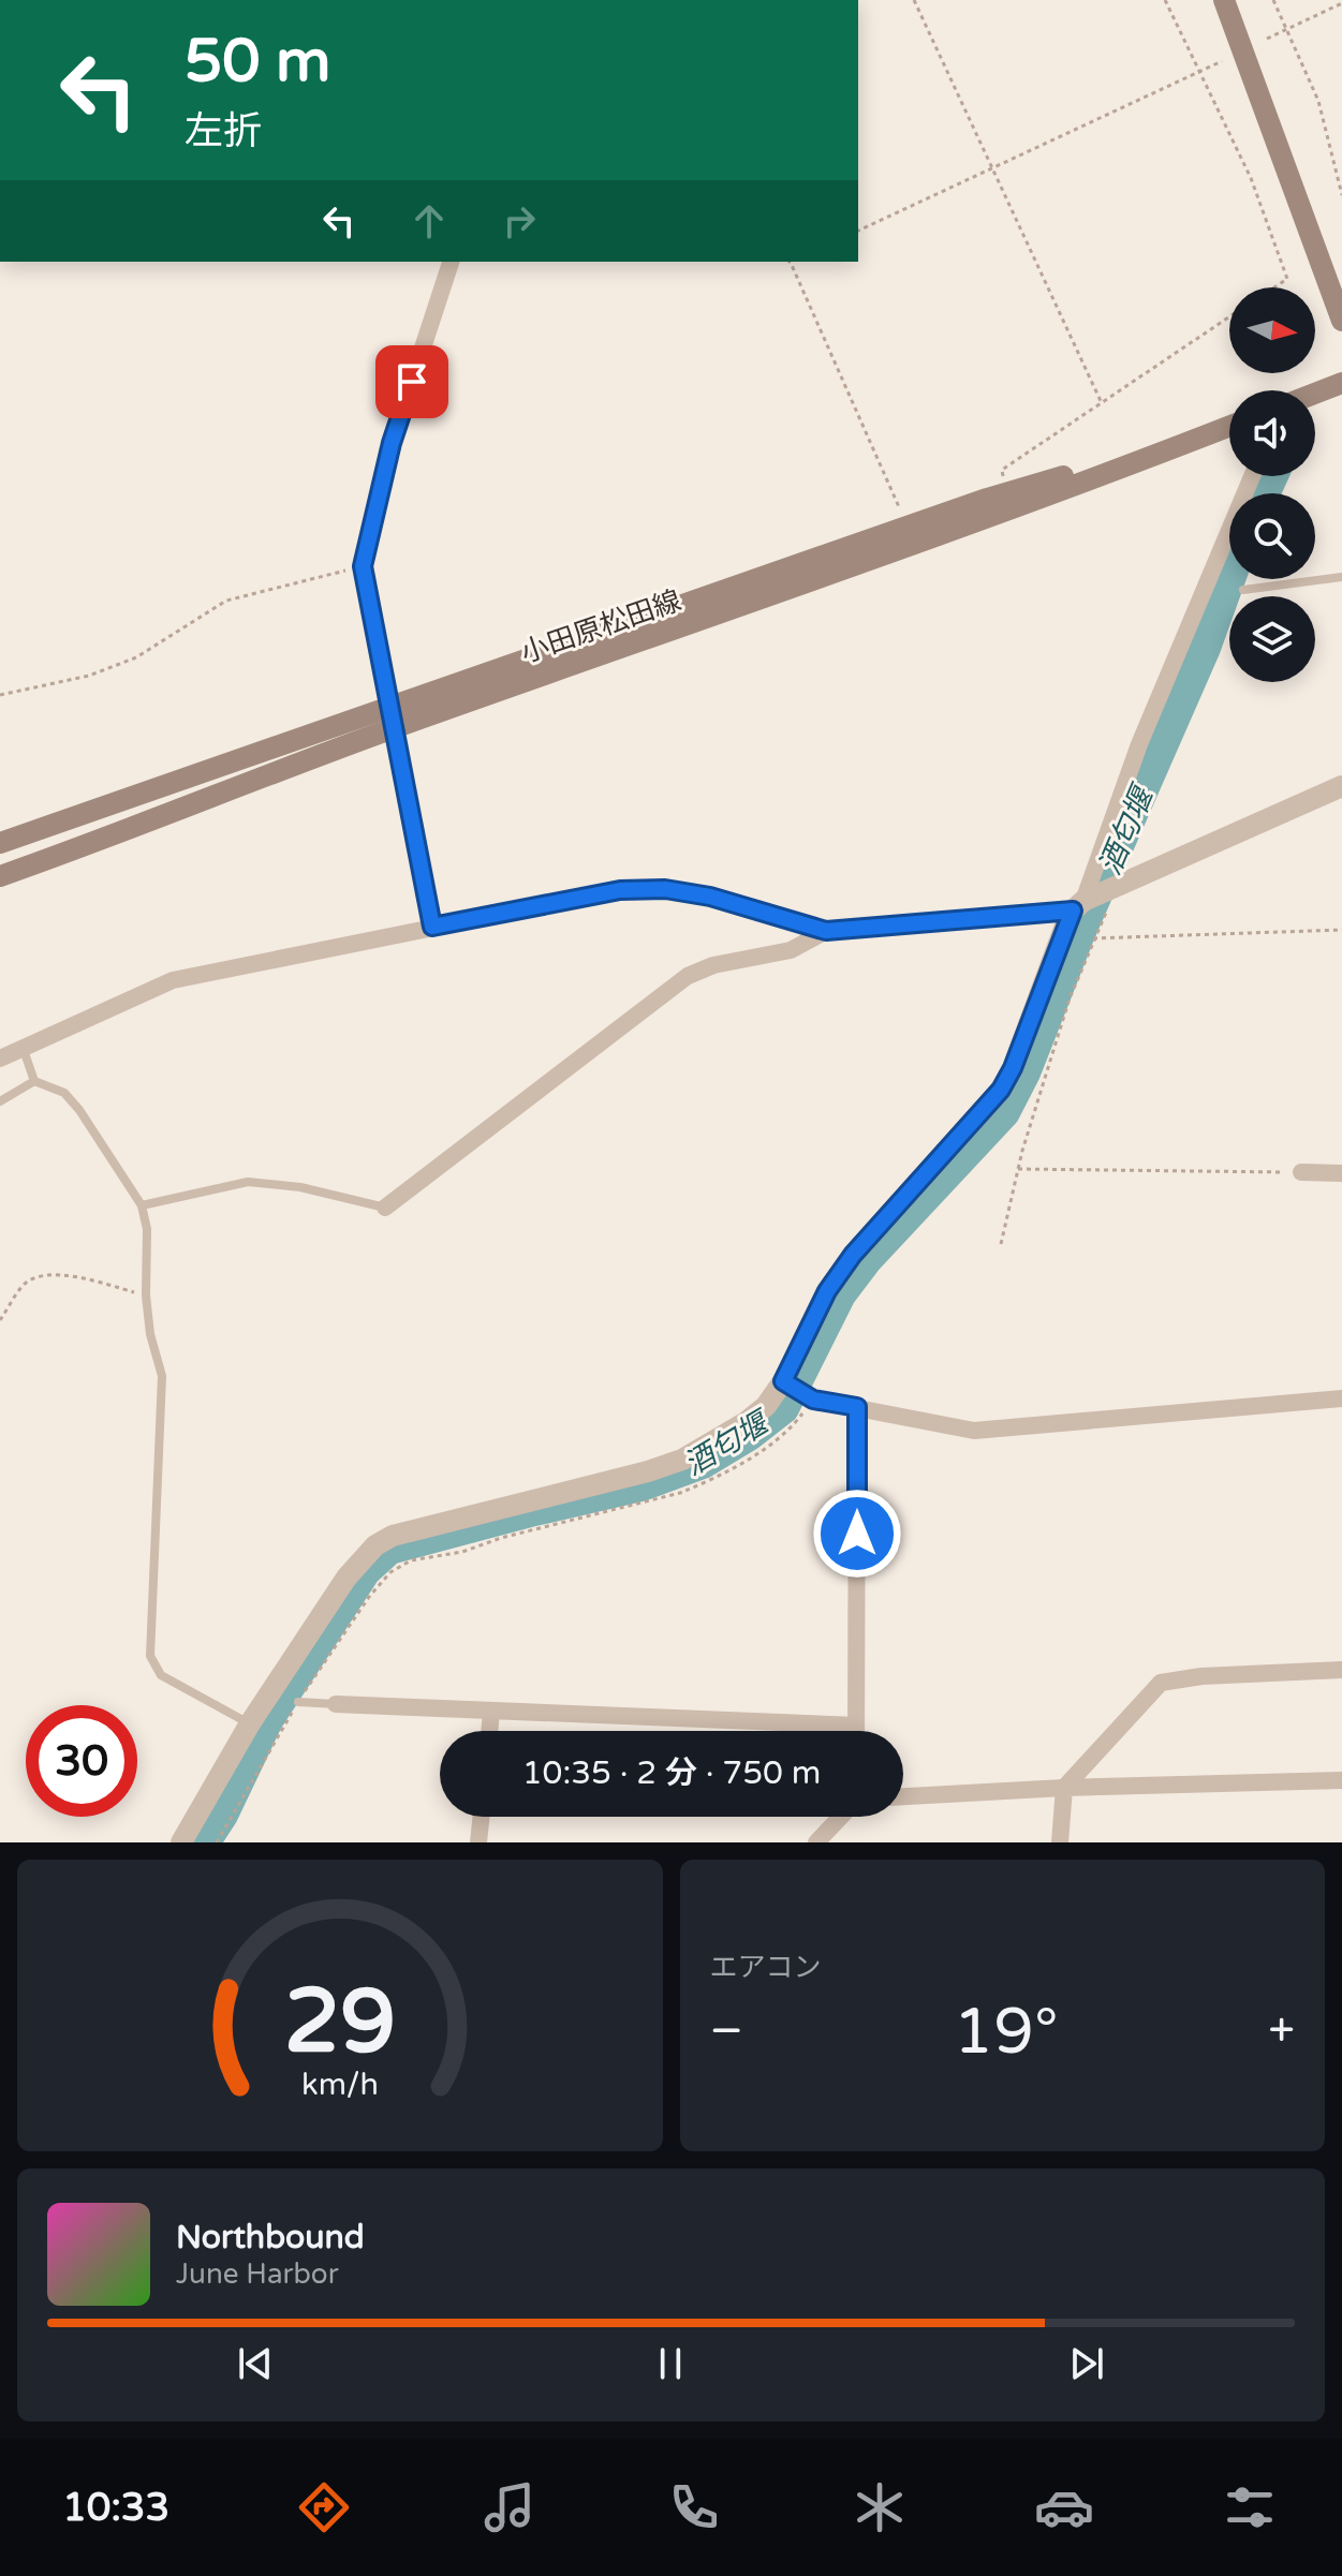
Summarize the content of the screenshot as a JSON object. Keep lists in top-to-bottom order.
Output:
{
  "streets": {
    "main road": ["小田原松田線"]
  },
  "water": ["酒匂堰"],
  "north": "right",
  "page": {
    "turn": ["50 m", "左折"],
    "limit": "30",
    "trip": "10:35 · 2 分 · 750 m",
    "tile": "エアコン",
    "heat": ["−", "19°", "+"],
    "song": ["Northbound", "June Harbor"],
    "tabs": "10:33",
    "gauge": ["29", "km/h"]
  }
}
